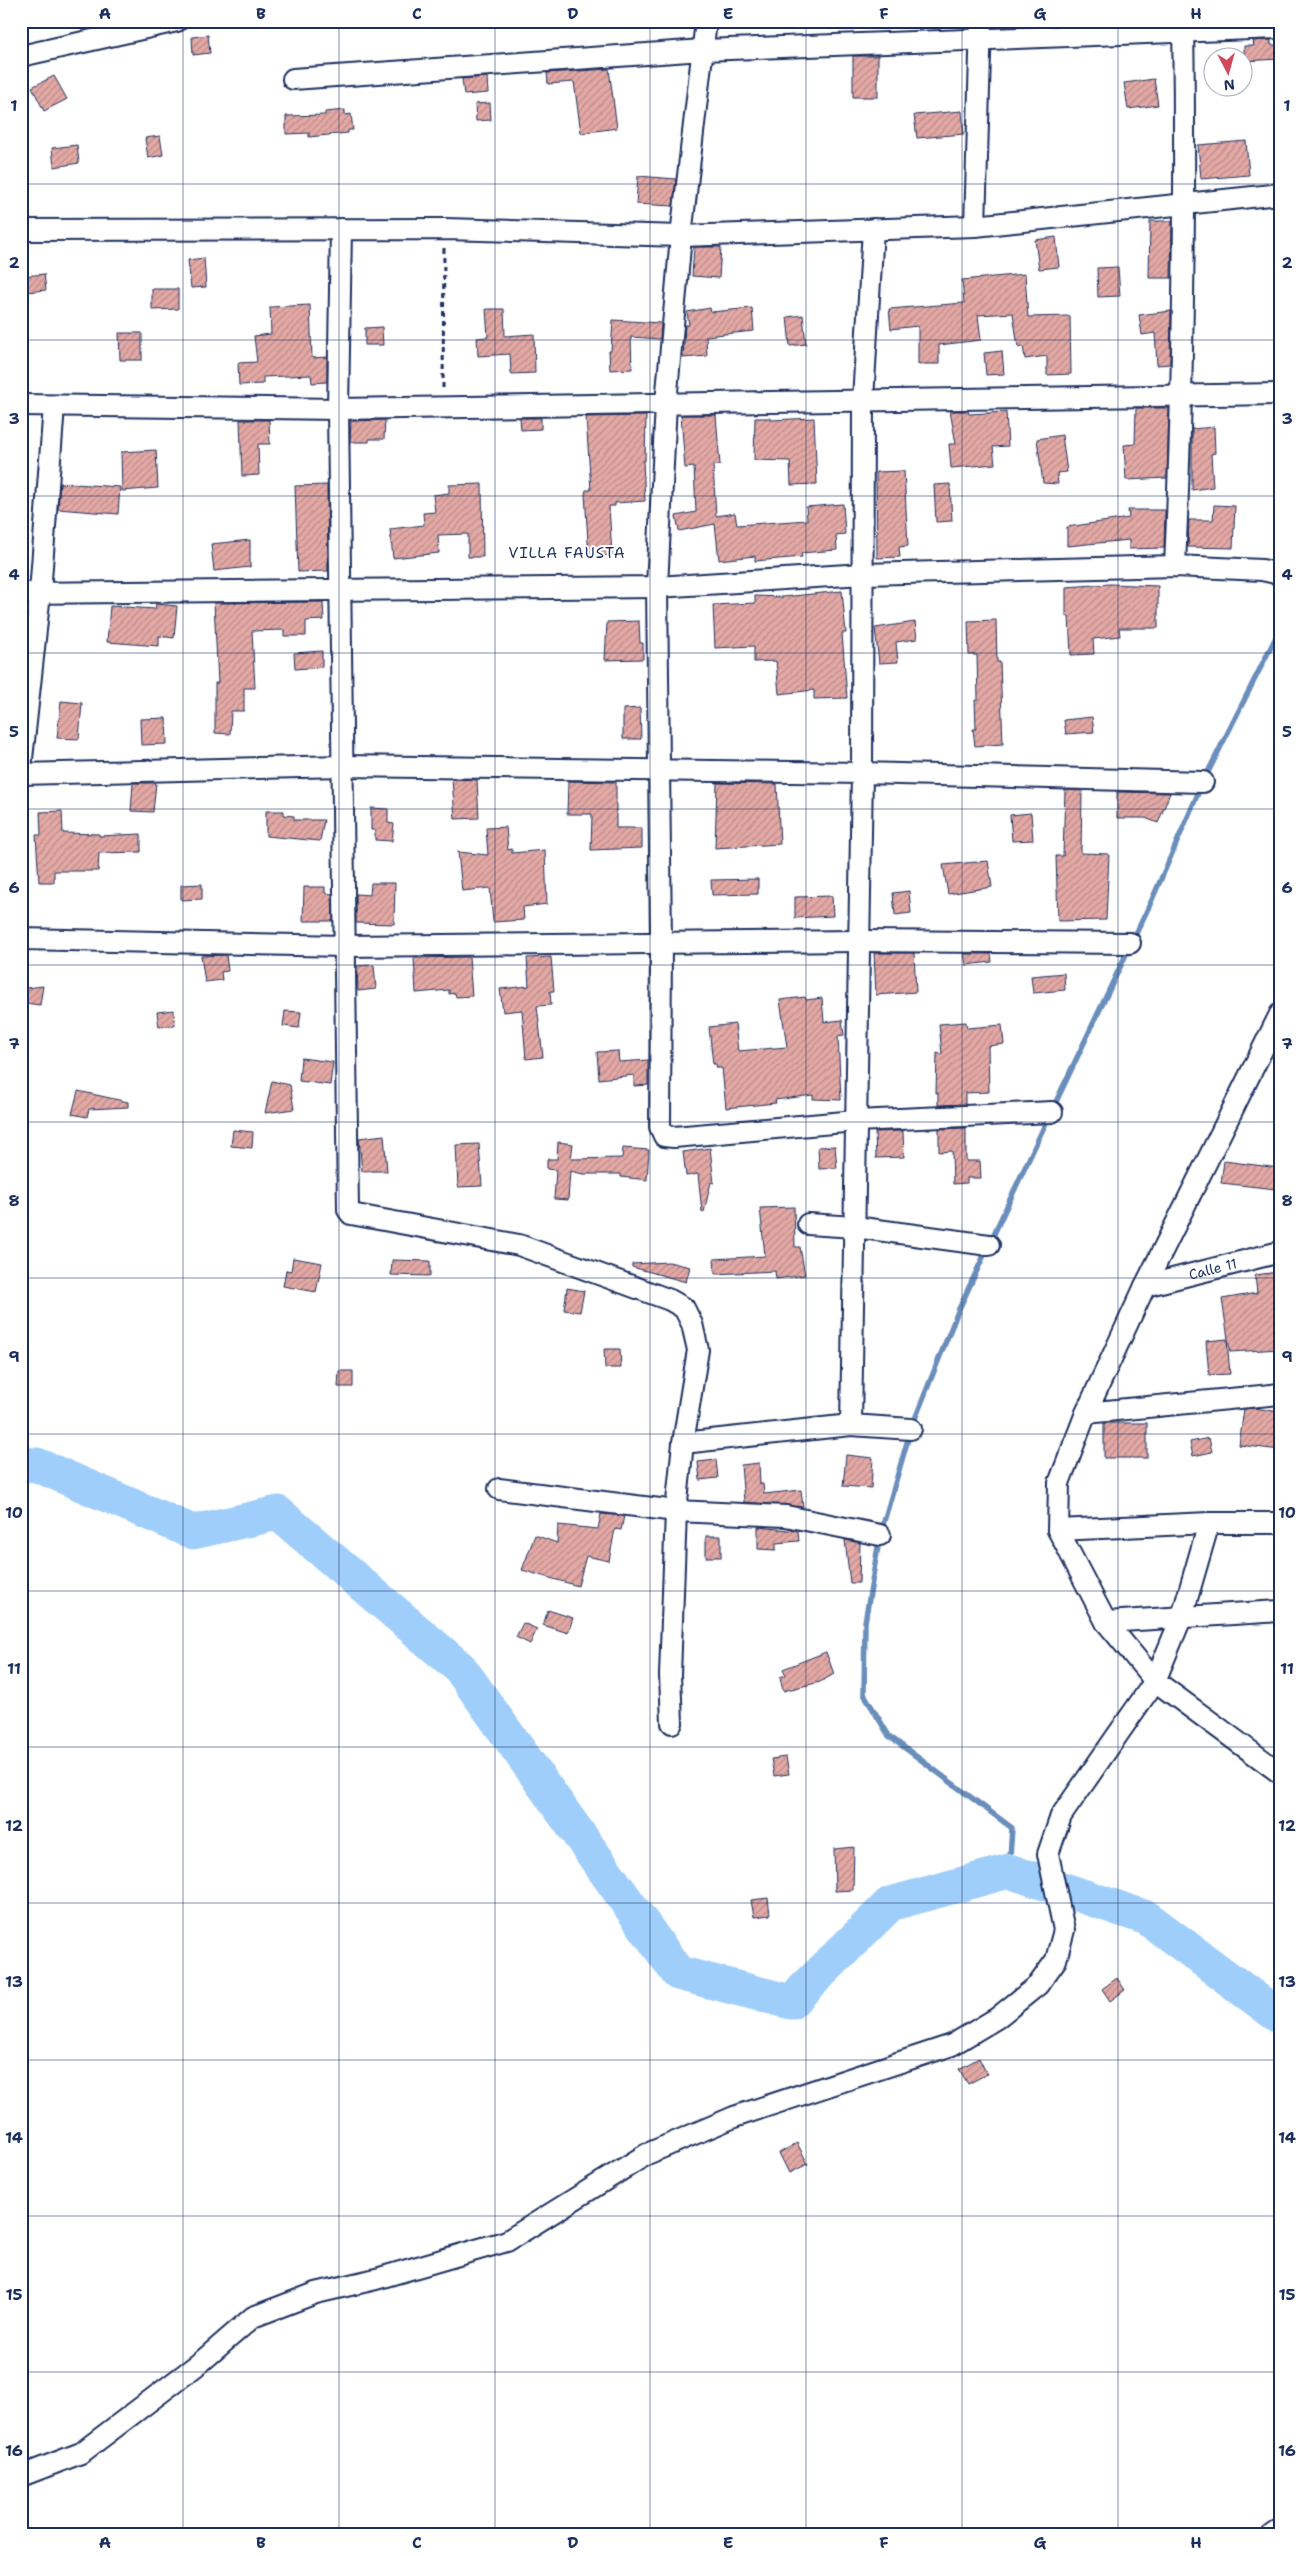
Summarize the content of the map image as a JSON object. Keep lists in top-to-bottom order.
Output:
{
  "streets": {
    "street": ["Calle 11"]
  },
  "districts": ["VILLA FAUSTA"],
  "north": "bottom",
  "grid": {
    "columns": [
      "A",
      "B",
      "C",
      "D",
      "E",
      "F",
      "G",
      "H"
    ],
    "rows": [
      "1",
      "2",
      "3",
      "4",
      "5",
      "6",
      "7",
      "8",
      "9",
      "10",
      "11",
      "12",
      "13",
      "14",
      "15",
      "16"
    ]
  }
}
